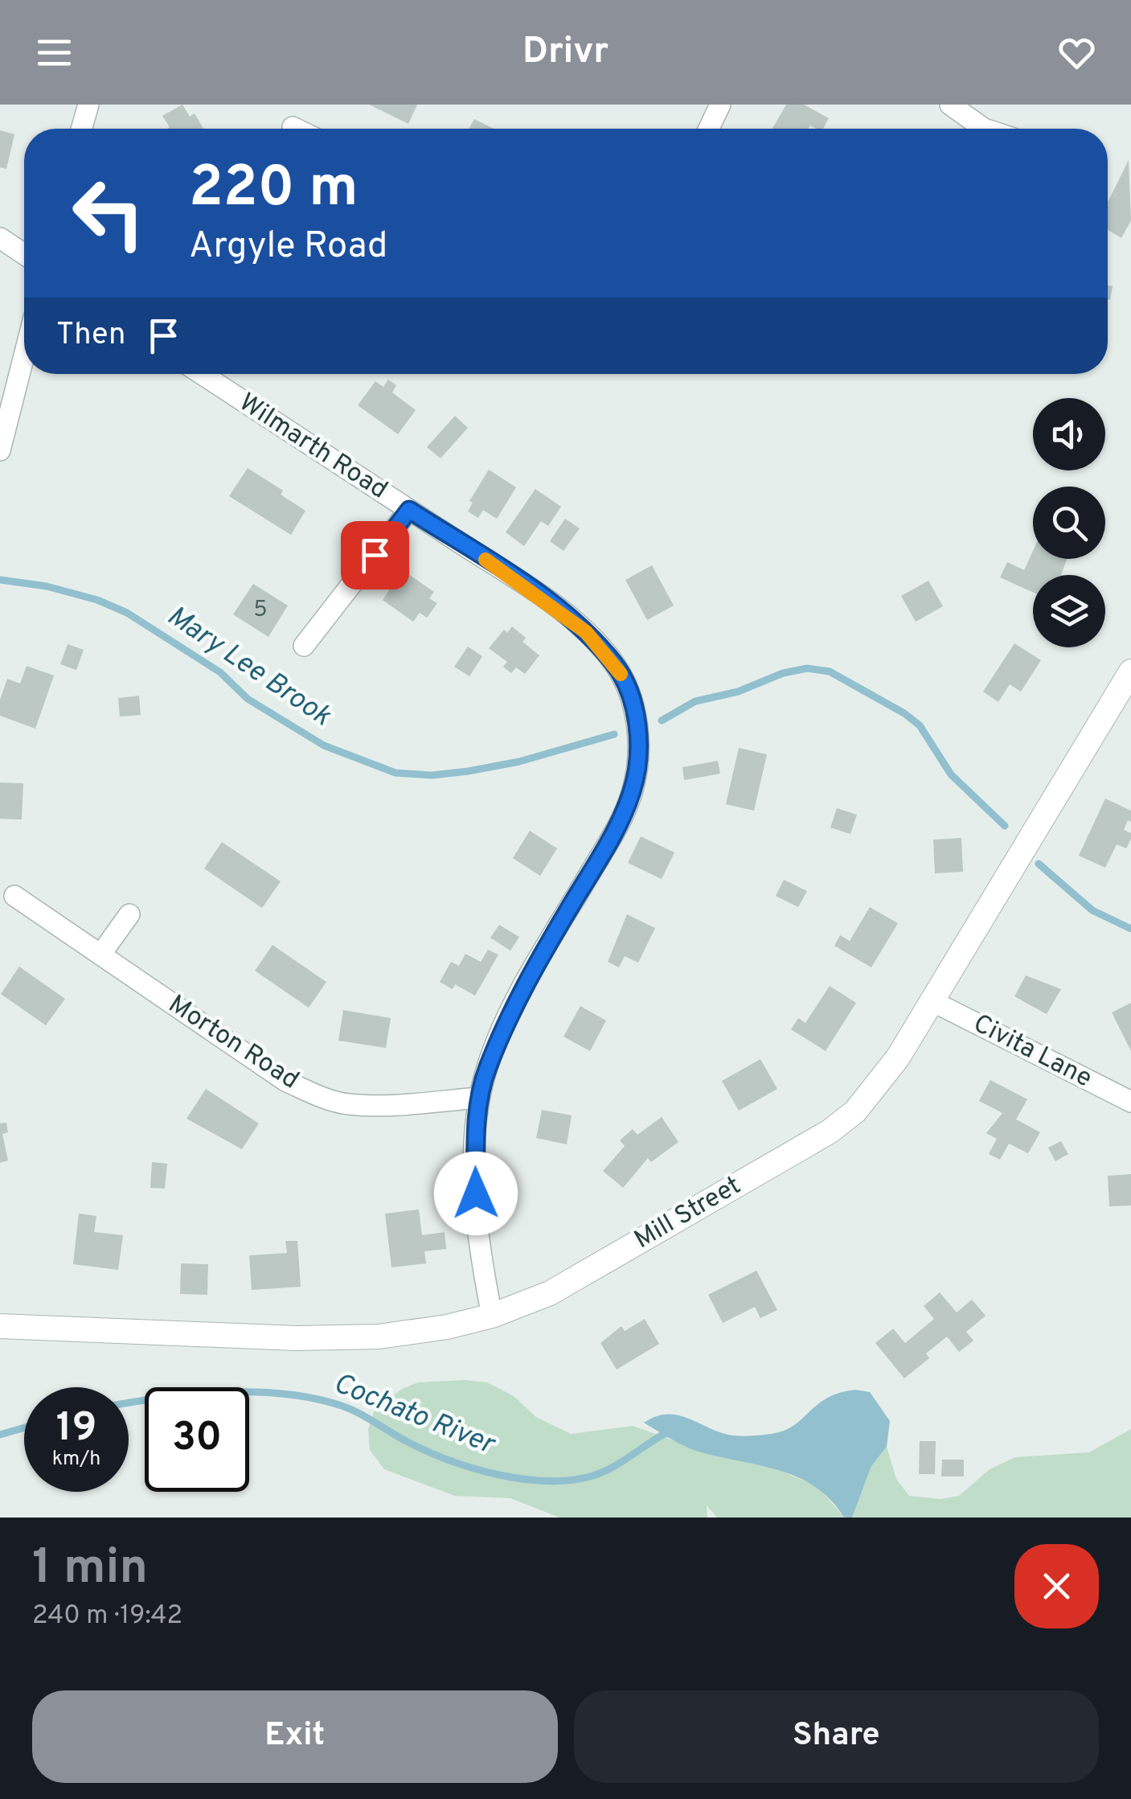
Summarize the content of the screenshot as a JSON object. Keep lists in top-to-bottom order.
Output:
{
  "streets": {
    "street": [
      "Wilmarth Road",
      "Morton Road",
      "Civita Lane",
      "Mill Street"
    ]
  },
  "crossings": [
    ["Wilmarth Road", "Morton Road"],
    ["Wilmarth Road", "Mill Street"],
    ["Civita Lane", "Mill Street"]
  ],
  "water": ["Mary Lee Brook", "Cochato River"],
  "house_numbers": ["5"],
  "page": {
    "header": "Drivr",
    "turn": ["220 m", "Argyle Road"],
    "then": "Then",
    "speed": "19 km/h",
    "limit": "30",
    "heading": ["1 min", "240 m · 19:42"],
    "buttons": ["Exit", "Share"]
  }
}
